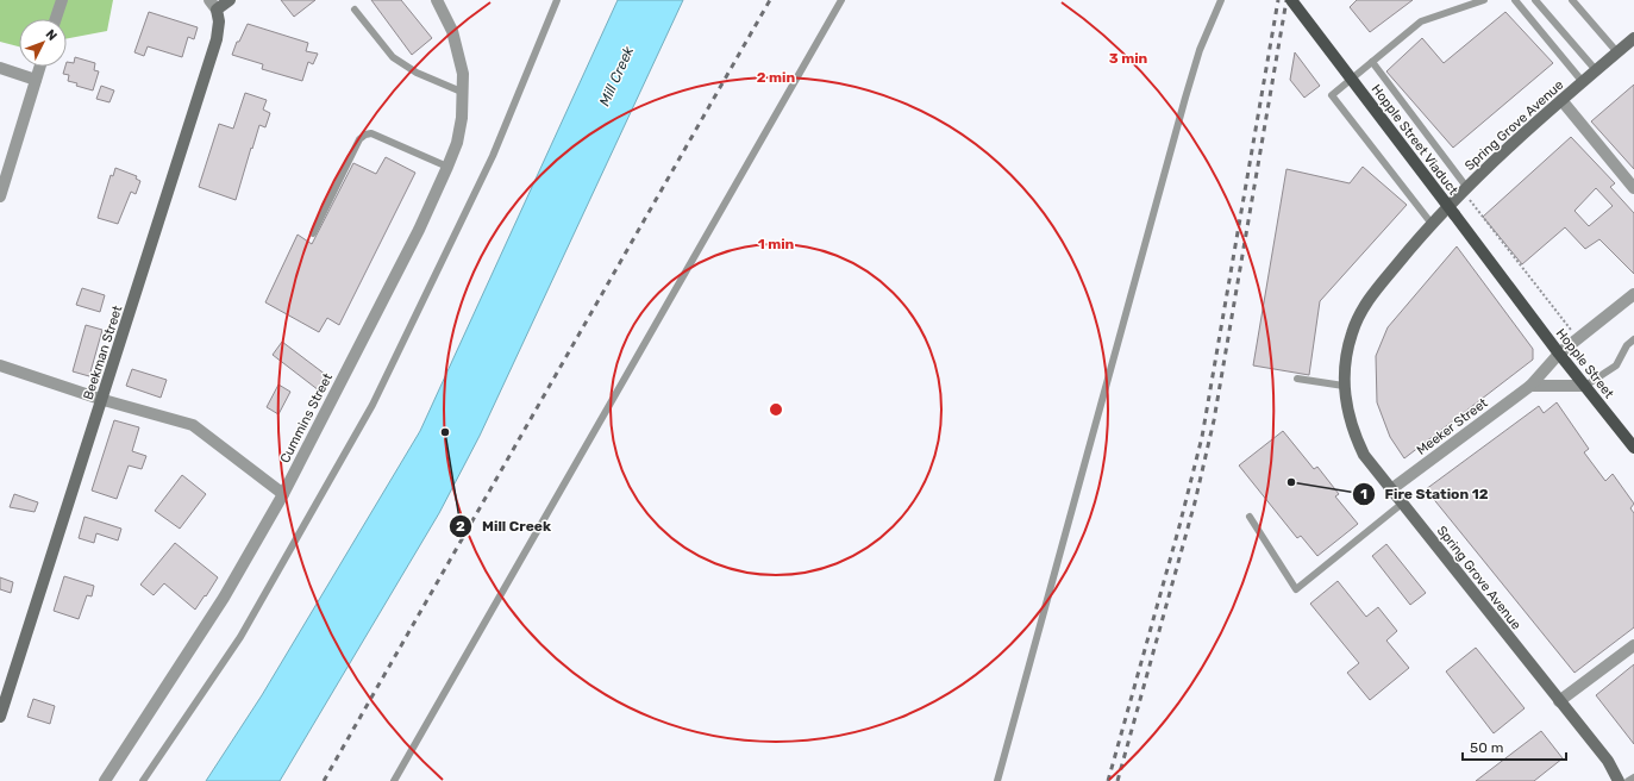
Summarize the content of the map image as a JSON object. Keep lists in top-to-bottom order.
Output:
{
  "streets": {
    "main road": [
      "Spring Grove Avenue",
      "Hopple Street Viaduct",
      "Beekman Street",
      "Hopple Street"
    ],
    "street": ["Cummins Street", "Meeker Street"]
  },
  "crossings": [
    ["Spring Grove Avenue", "Meeker Street"],
    ["Hopple Street Viaduct", "Hopple Street"],
    ["Hopple Street", "Meeker Street"]
  ],
  "water": ["Mill Creek"],
  "places": ["Mill Creek", "Fire Station 12"],
  "scale_bar": "50 m",
  "north": "top right",
  "rings": ["3 min", "2 min", "1 min"]
}
